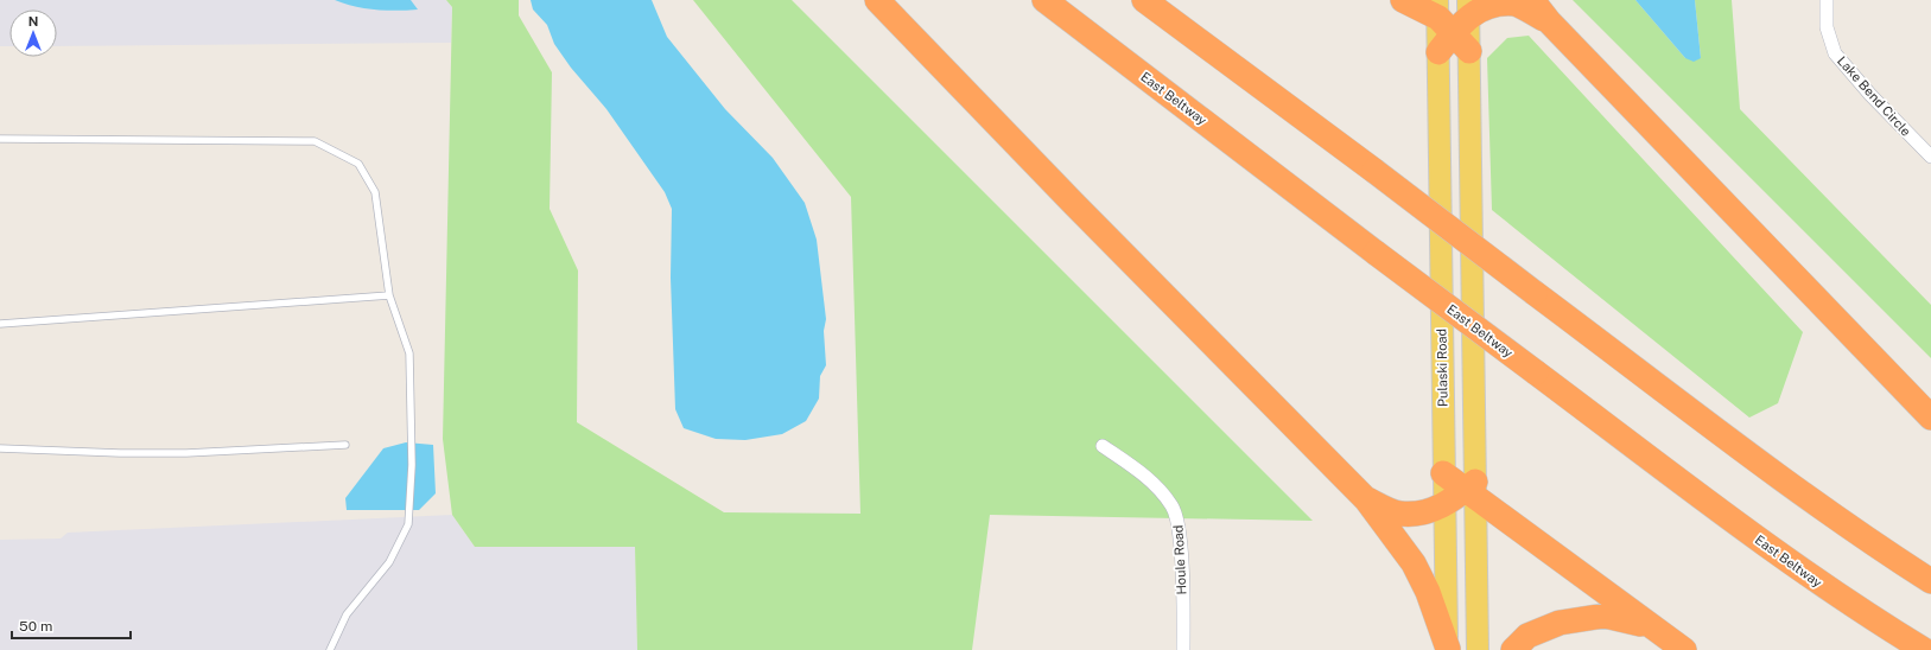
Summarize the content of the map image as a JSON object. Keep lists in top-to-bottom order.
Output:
{
  "streets": {
    "highway": ["East Beltway"],
    "main road": ["Pulaski Road"],
    "street": ["Lake Bend Circle", "Houle Road"]
  },
  "scale_bar": "50 m",
  "north": "top"
}
